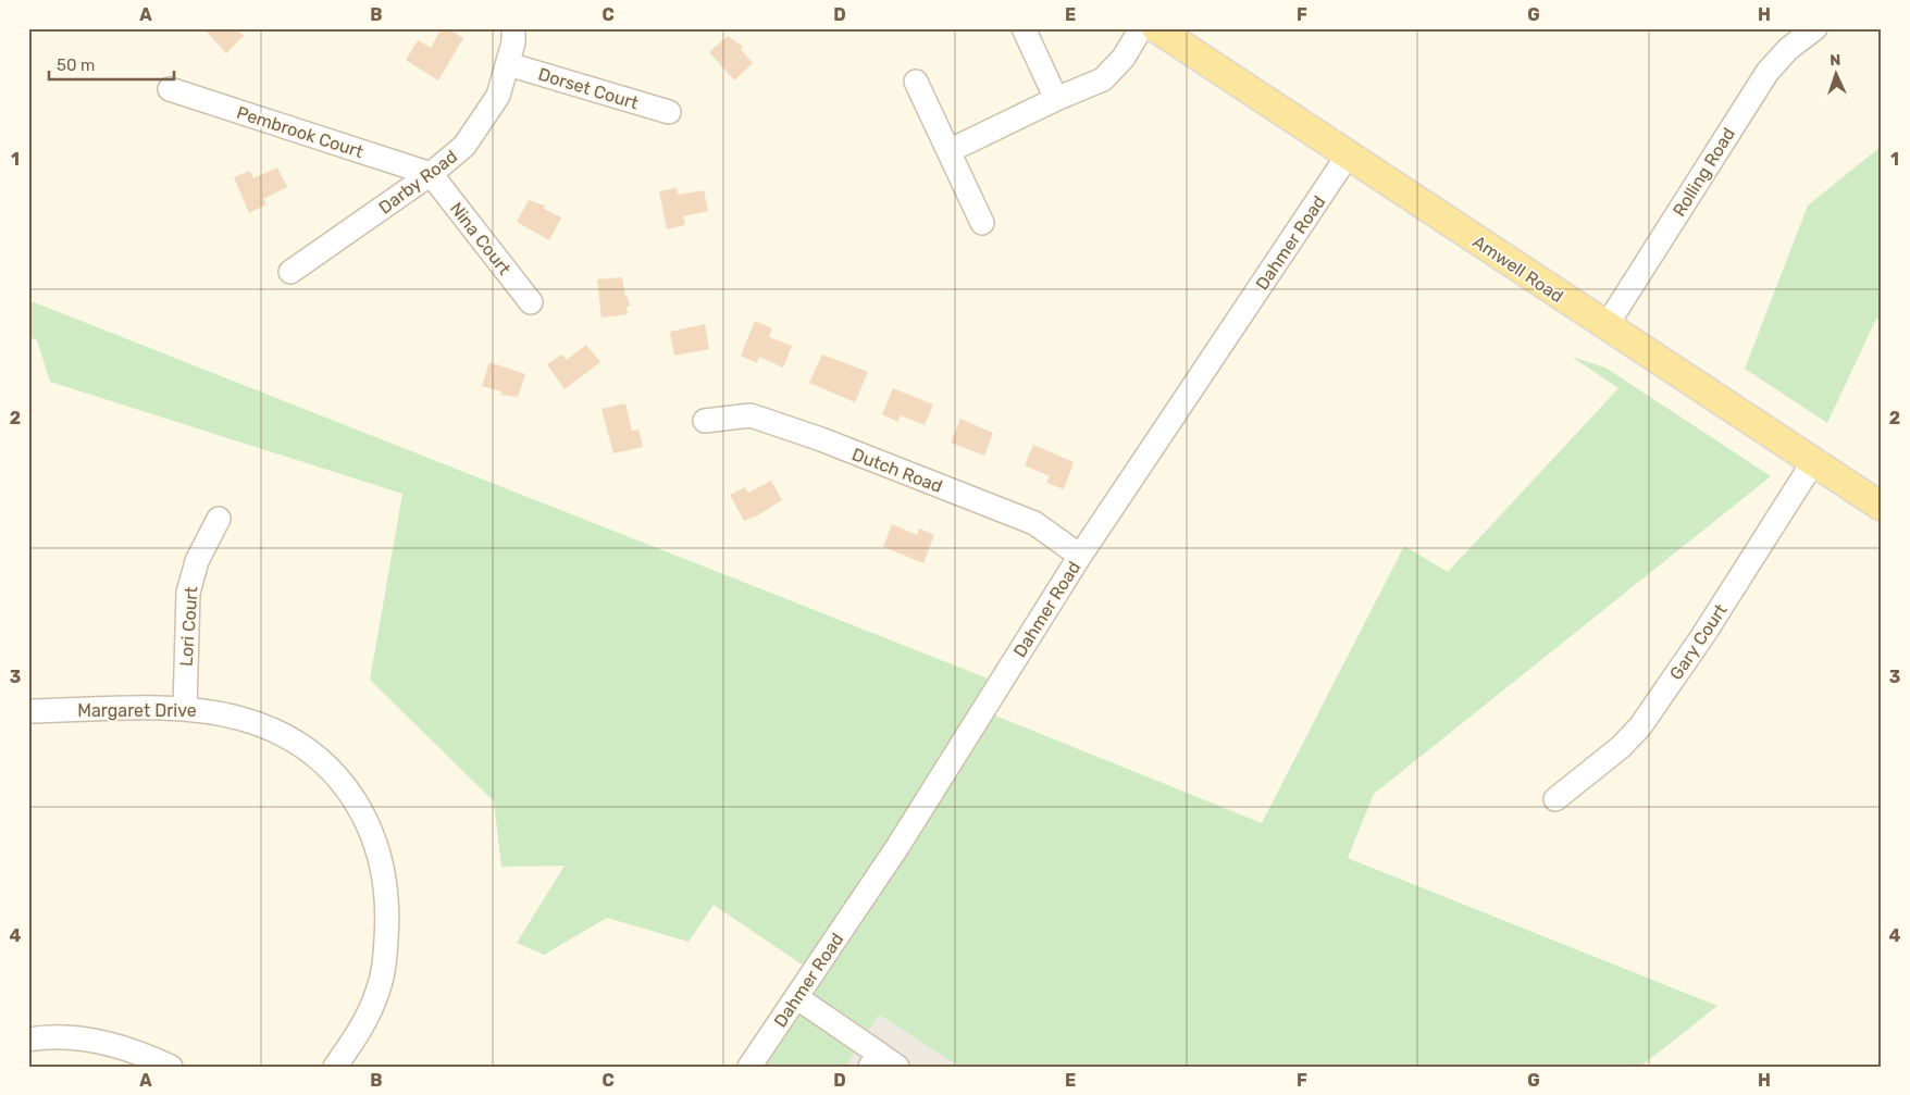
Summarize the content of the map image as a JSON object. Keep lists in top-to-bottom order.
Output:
{
  "streets": {
    "main road": ["Amwell Road"],
    "street": [
      "Dorset Court",
      "Pembrook Court",
      "Rolling Road",
      "Darby Road",
      "Nina Court",
      "Dahmer Road",
      "Dutch Road",
      "Lori Court",
      "Gary Court",
      "Margaret Drive"
    ]
  },
  "crossings": [
    ["Dorset Court", "Darby Road"],
    ["Pembrook Court", "Darby Road"],
    ["Pembrook Court", "Nina Court"],
    ["Rolling Road", "Amwell Road"],
    ["Darby Road", "Nina Court"],
    ["Dahmer Road", "Amwell Road"],
    ["Dahmer Road", "Dutch Road"],
    ["Amwell Road", "Gary Court"],
    ["Lori Court", "Margaret Drive"]
  ],
  "scale_bar": "50 m",
  "north": "top",
  "grid": {
    "columns": [
      "A",
      "B",
      "C",
      "D",
      "E",
      "F",
      "G",
      "H"
    ],
    "rows": [
      "1",
      "2",
      "3",
      "4"
    ]
  }
}
